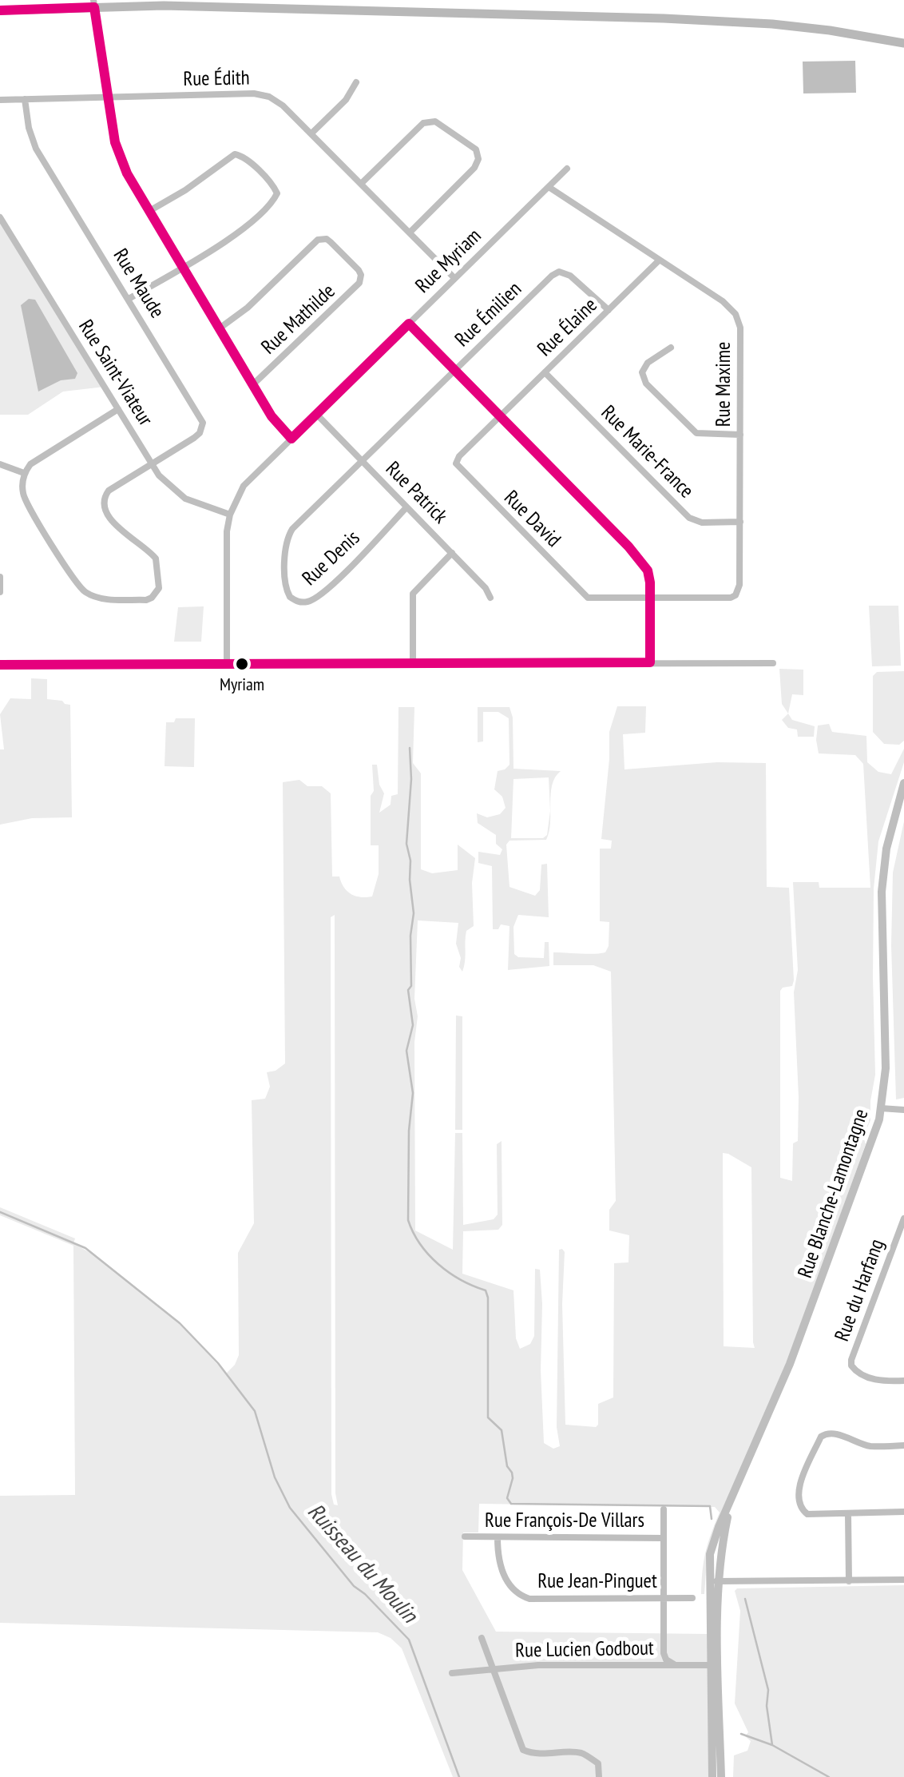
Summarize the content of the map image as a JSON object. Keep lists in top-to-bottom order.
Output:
{
  "streets": {
    "street": [
      "Rue Édith",
      "Rue Myriam",
      "Rue Maude",
      "Rue Émilien",
      "Rue Mathilde",
      "Rue Élaine",
      "Rue Saint-Viateur",
      "Rue Maxime",
      "Rue Marie-France",
      "Rue Patrick",
      "Rue David",
      "Rue Denis",
      "Rue Blanche-Lamontagne",
      "Rue du Harfang",
      "Rue François-De Villars",
      "Rue Jean-Pinguet",
      "Rue Lucien Godbout"
    ]
  },
  "crossings": [
    ["Rue Édith", "Rue Myriam"],
    ["Rue Édith", "Rue Maude"],
    ["Rue Myriam", "Rue Saint-Viateur"],
    ["Rue Myriam", "Rue Maxime"],
    ["Rue Myriam", "Rue Patrick"],
    ["Rue Maude", "Rue Saint-Viateur"],
    ["Rue Émilien", "Rue Élaine"],
    ["Rue Émilien", "Rue Patrick"],
    ["Rue Émilien", "Rue Denis"],
    ["Rue Élaine", "Rue Maxime"],
    ["Rue Élaine", "Rue Marie-France"],
    ["Rue Élaine", "Rue David"],
    ["Rue Maxime", "Rue Marie-France"],
    ["Rue Maxime", "Rue David"],
    ["Rue Patrick", "Rue Denis"],
    ["Rue Blanche-Lamontagne", "Rue Lucien Godbout"],
    ["Rue François-De Villars", "Rue Jean-Pinguet"]
  ],
  "water": ["Ruisseau du Moulin"],
  "places": ["Myriam"]
}
